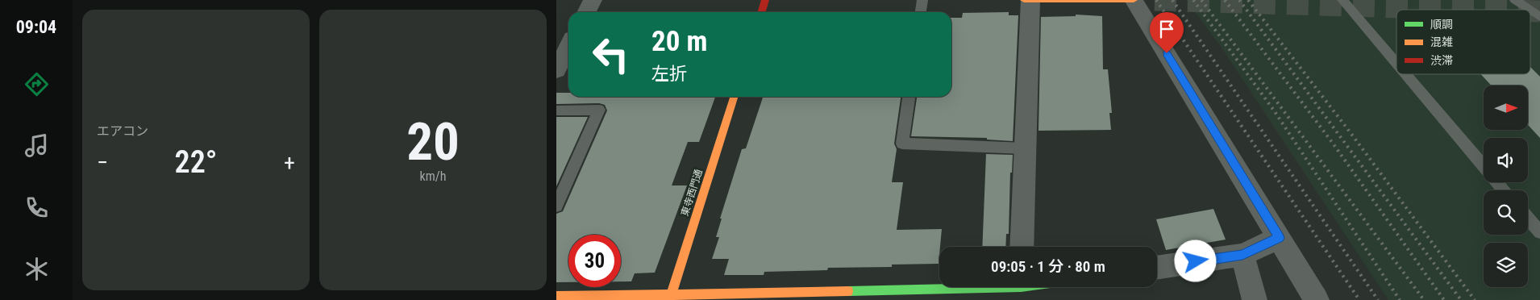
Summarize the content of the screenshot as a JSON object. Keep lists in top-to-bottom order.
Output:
{
  "streets": {
    "street": ["東寺西門通"]
  },
  "legend": ["順調", "混雑", "渋滞"],
  "north": "right",
  "page": {
    "tabs": "09:04",
    "tile": [
      "エアコン",
      ["20", "km/h"]
    ],
    "turn": ["20 m", "左折"],
    "heat": ["−", "22°", "+"],
    "limit": "30",
    "trip": "09:05 · 1 分 · 80 m"
  }
}
